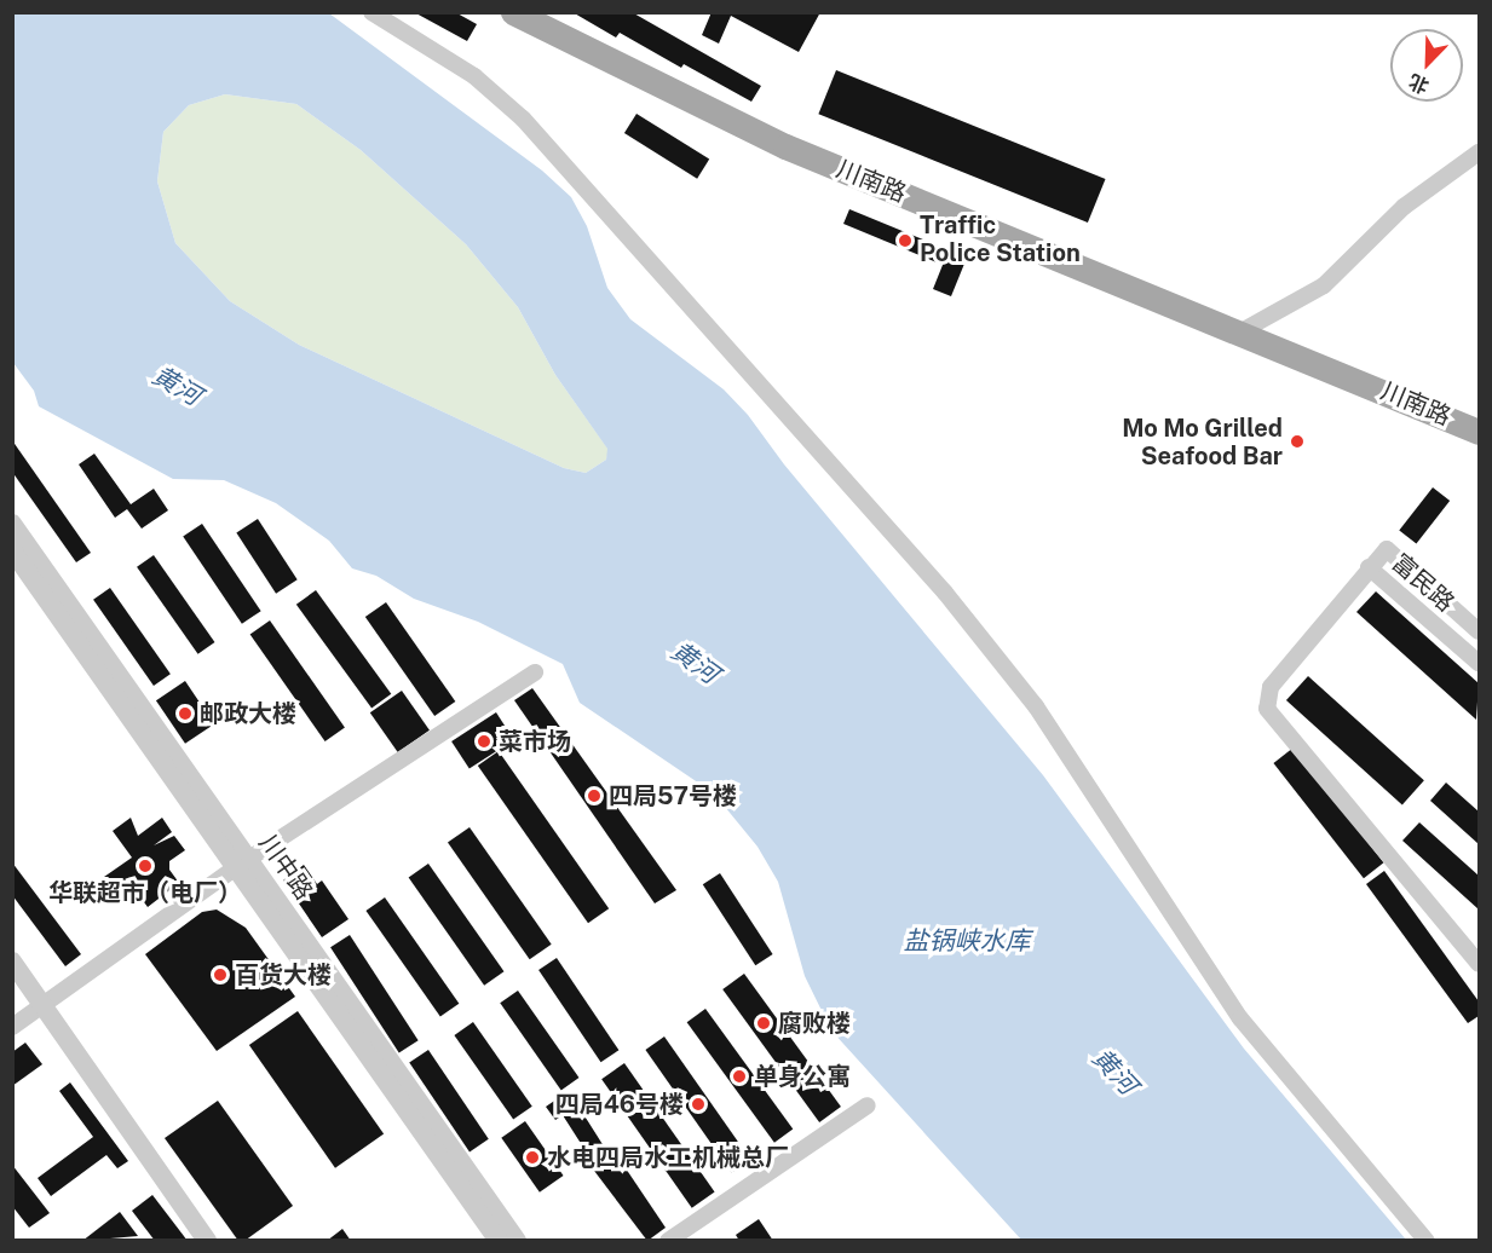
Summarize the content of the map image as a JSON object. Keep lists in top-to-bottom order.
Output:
{
  "streets": {
    "main road": ["川南路"],
    "street": ["富民路", "川中路"]
  },
  "water": ["黄河", "盐锅峡水库"],
  "places": [
    "Traffic Police Station",
    "Mo Mo Grilled Seafood Bar",
    "邮政大楼",
    "菜市场",
    "四局57号楼",
    "华联超市（电厂）",
    "百货大楼",
    "腐败楼",
    "单身公寓",
    "四局46号楼",
    "水电四局水工机械总厂"
  ],
  "north": "bottom left"
}
